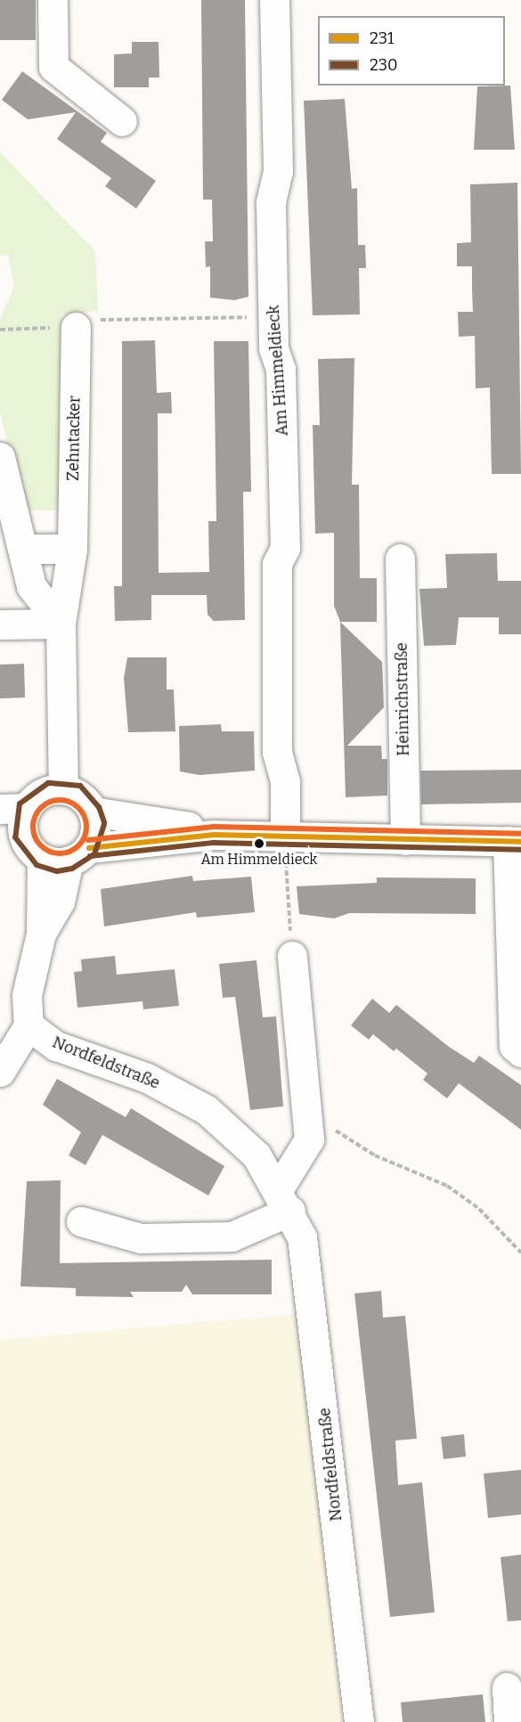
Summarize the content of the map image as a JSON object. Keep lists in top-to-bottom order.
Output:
{
  "streets": {
    "street": [
      "Am Himmeldieck",
      "Zehntacker",
      "Heinrichstraße",
      "Nordfeldstraße"
    ]
  },
  "places": ["Am Himmeldieck"],
  "lines": ["transit line 230", "transit line 231"],
  "legend": ["231", "230"]
}
